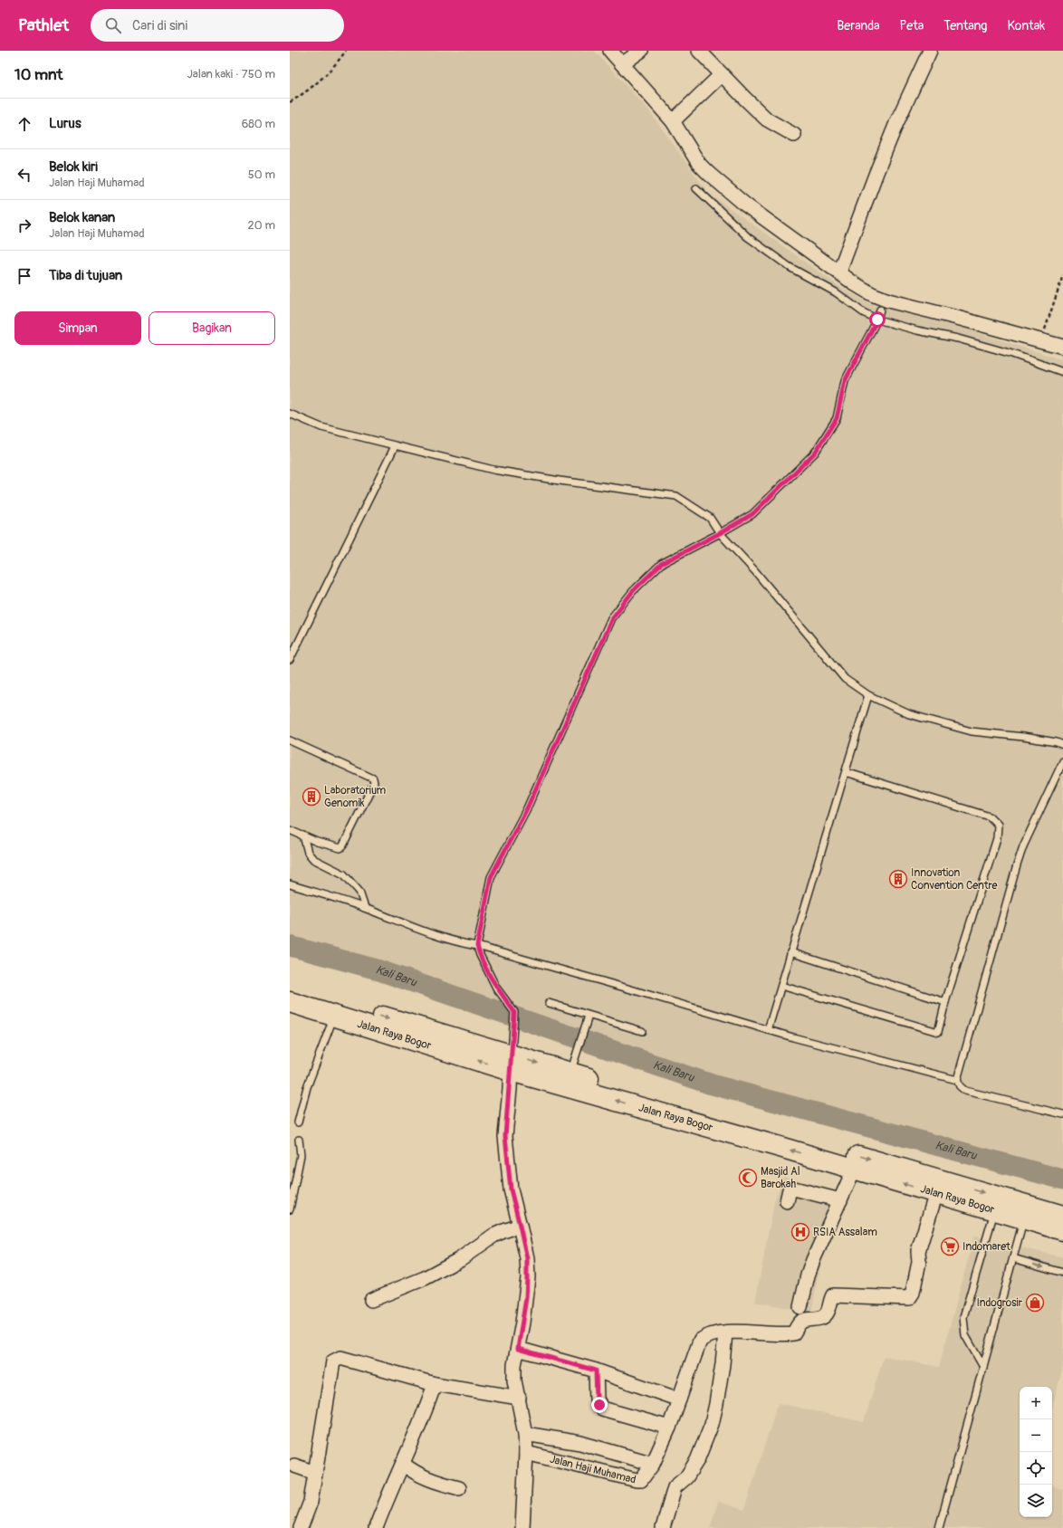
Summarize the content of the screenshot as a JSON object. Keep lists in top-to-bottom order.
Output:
{
  "streets": {
    "highway": ["Jalan Raya Bogor"],
    "street": ["Jalan Haji Muhamad"]
  },
  "crossings": [
    ["Jalan Raya Bogor", "Jalan Haji Muhamad"]
  ],
  "water": ["Kali Baru"],
  "places": {
    "building": ["Laboratorium Genomik", "Innovation Convention Centre"],
    "mosque": ["Masjid Al Barokah"],
    "hospital": ["RSIA Assalam"],
    "supermarket": ["Indomaret"],
    "shop": ["Indogrosir"]
  },
  "page": {
    "header": "Pathlet",
    "search": "Cari di sini",
    "nav": [
      "Beranda",
      "Peta",
      "Tentang",
      "Kontak"
    ],
    "heading": ["10 mnt", "Jalan kaki · 750 m"],
    "list": [
      ["Lurus", "680 m"],
      ["Belok kiri", "Jalan Haji Muhamad", "50 m"],
      ["Belok kanan", "Jalan Haji Muhamad", "20 m"],
      "Tiba di tujuan"
    ],
    "buttons": ["Simpan", "Bagikan"],
    "map_buttons": ["+", "−"]
  }
}
